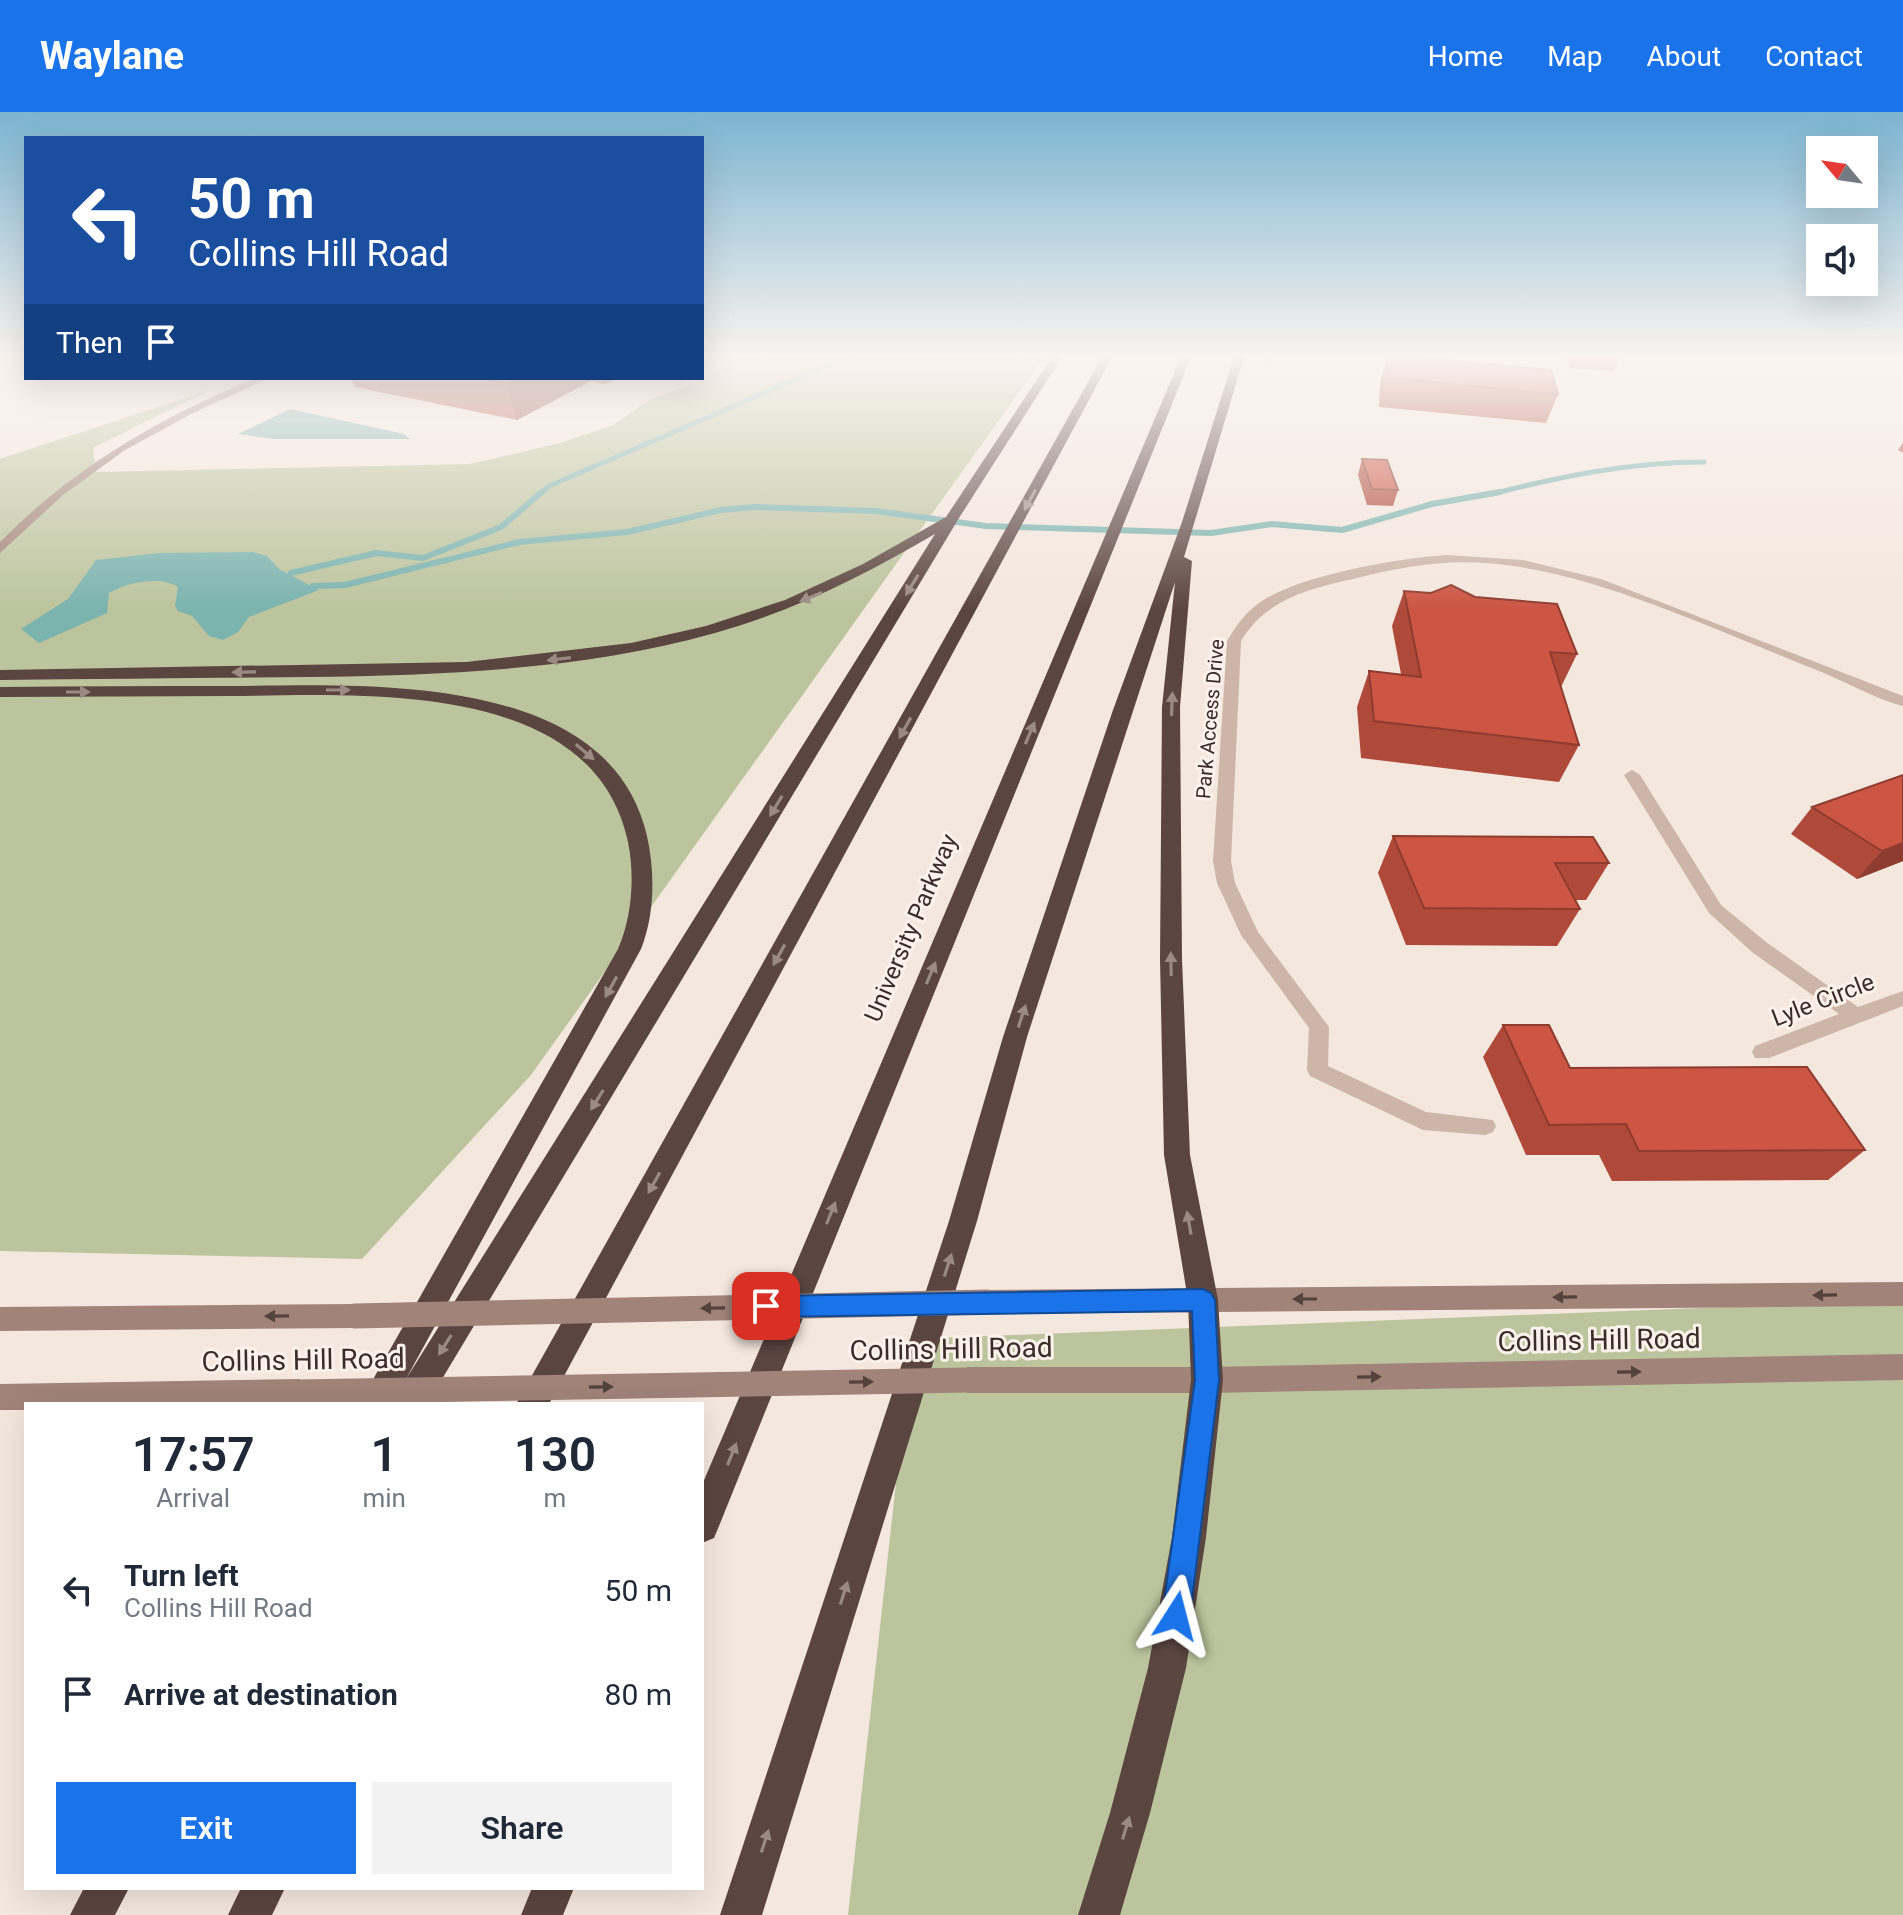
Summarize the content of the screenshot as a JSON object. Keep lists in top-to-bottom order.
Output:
{
  "streets": {
    "highway": ["University Parkway"],
    "street": ["Park Access Drive", "Lyle Circle", "Collins Hill Road"]
  },
  "north": "top left",
  "page": {
    "header": "Waylane",
    "nav": [
      "Home",
      "Map",
      "About",
      "Contact"
    ],
    "turn": ["50 m", "Collins Hill Road"],
    "then": "Then",
    "eta": [
      "17:57",
      "Arrival",
      "1",
      "min",
      "130",
      "m"
    ],
    "list": [
      {
        "name": "Turn left",
        "note": "Collins Hill Road",
        "value": "50 m"
      },
      {
        "name": "Arrive at destination",
        "value": "80 m"
      }
    ],
    "buttons": ["Exit", "Share"]
  }
}
